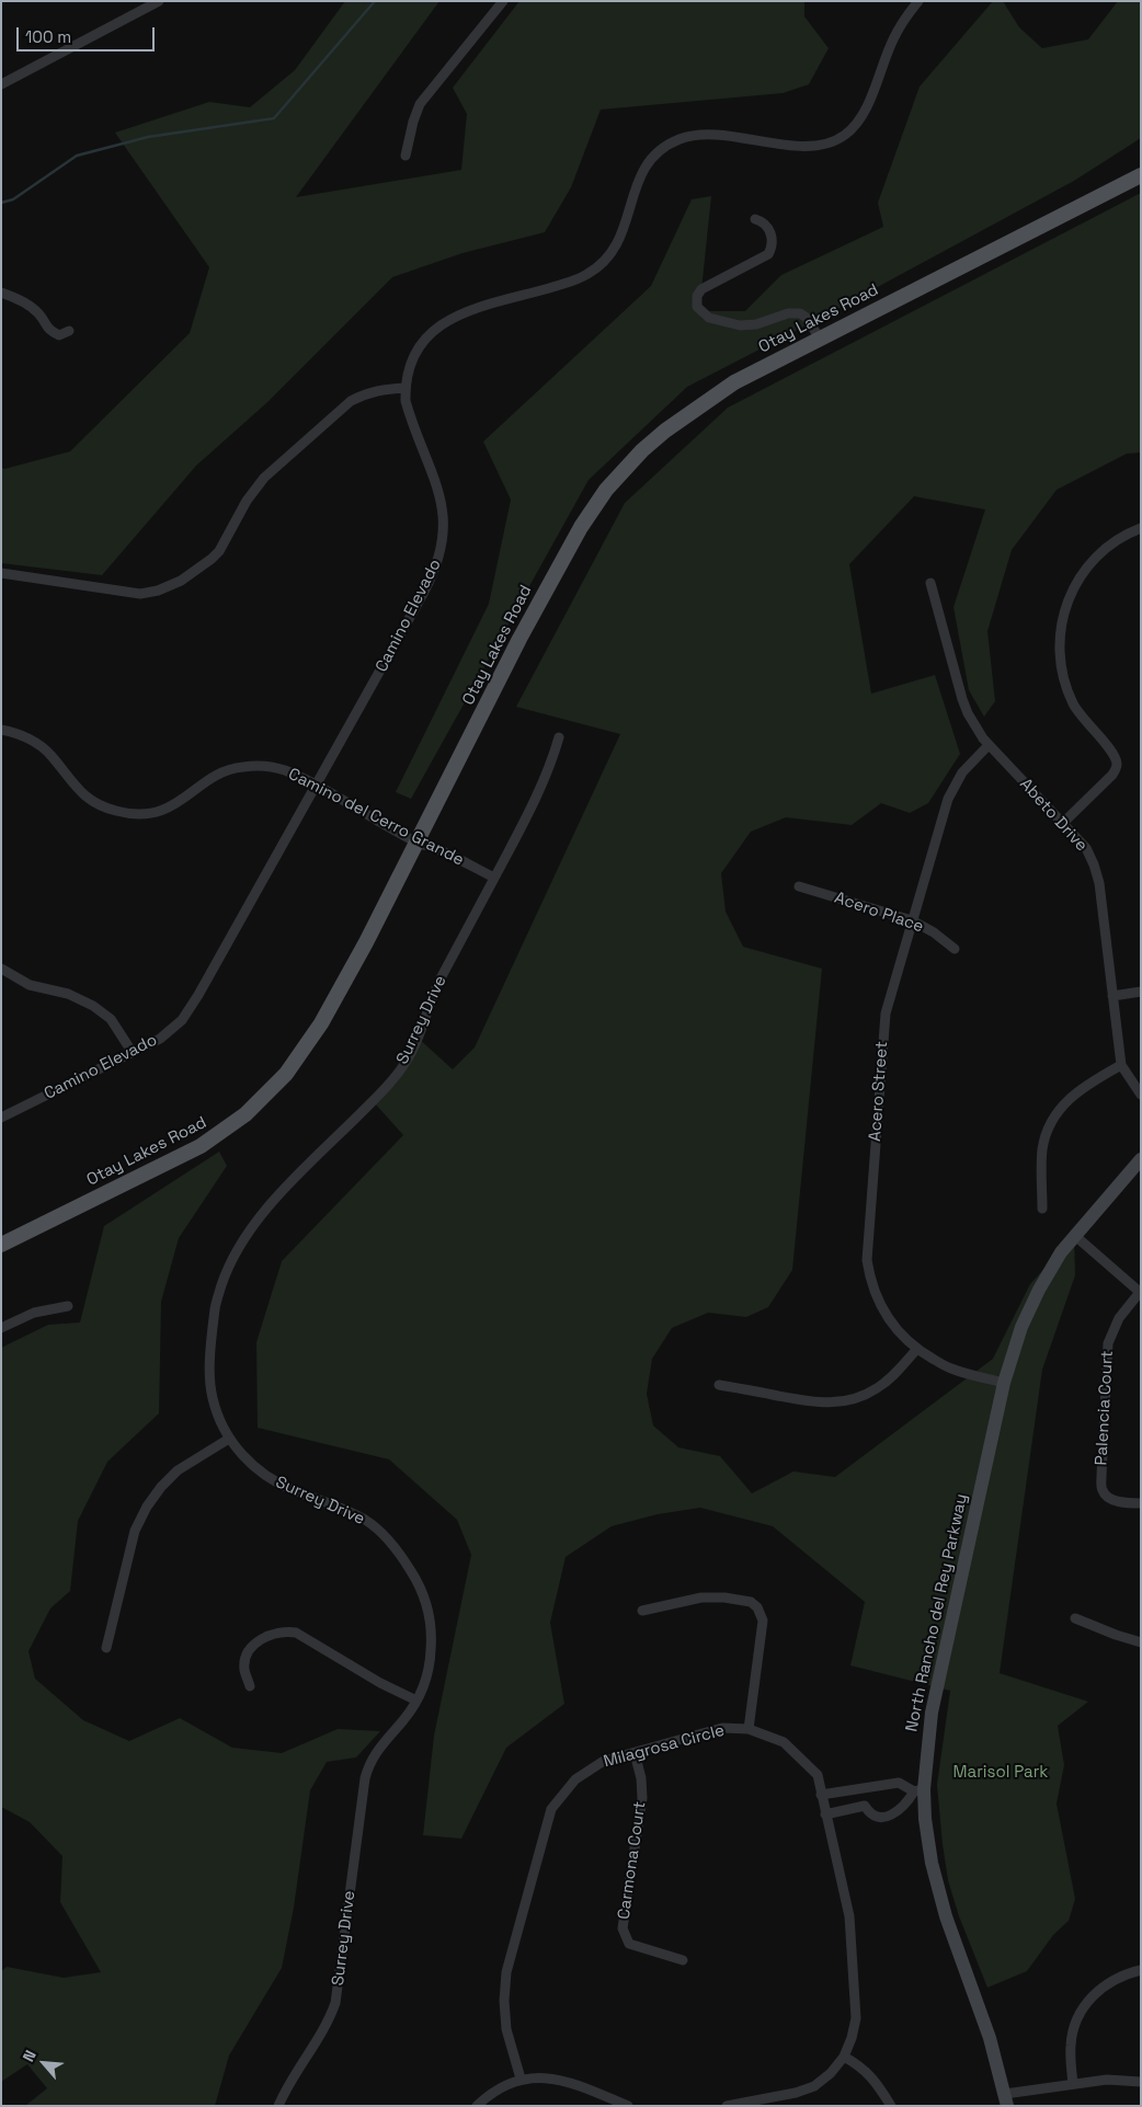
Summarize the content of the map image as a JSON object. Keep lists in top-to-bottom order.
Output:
{
  "streets": {
    "main road": ["Otay Lakes Road"],
    "street": [
      "Camino Elevado",
      "Abeto Drive",
      "Camino del Cerro Grande",
      "Acero Place",
      "Surrey Drive",
      "Acero Street",
      "Palencia Court",
      "North Rancho del Rey Parkway",
      "Milagrosa Circle",
      "Carmona Court"
    ]
  },
  "crossings": [
    ["Otay Lakes Road", "Camino del Cerro Grande"],
    ["Camino Elevado", "Camino del Cerro Grande"],
    ["Abeto Drive", "Acero Street"],
    ["Camino del Cerro Grande", "Surrey Drive"],
    ["Acero Place", "Acero Street"],
    ["Acero Street", "North Rancho del Rey Parkway"],
    ["Milagrosa Circle", "Carmona Court"]
  ],
  "parks": ["Marisol Park"],
  "scale_bar": "100 m",
  "north": "top left"
}
